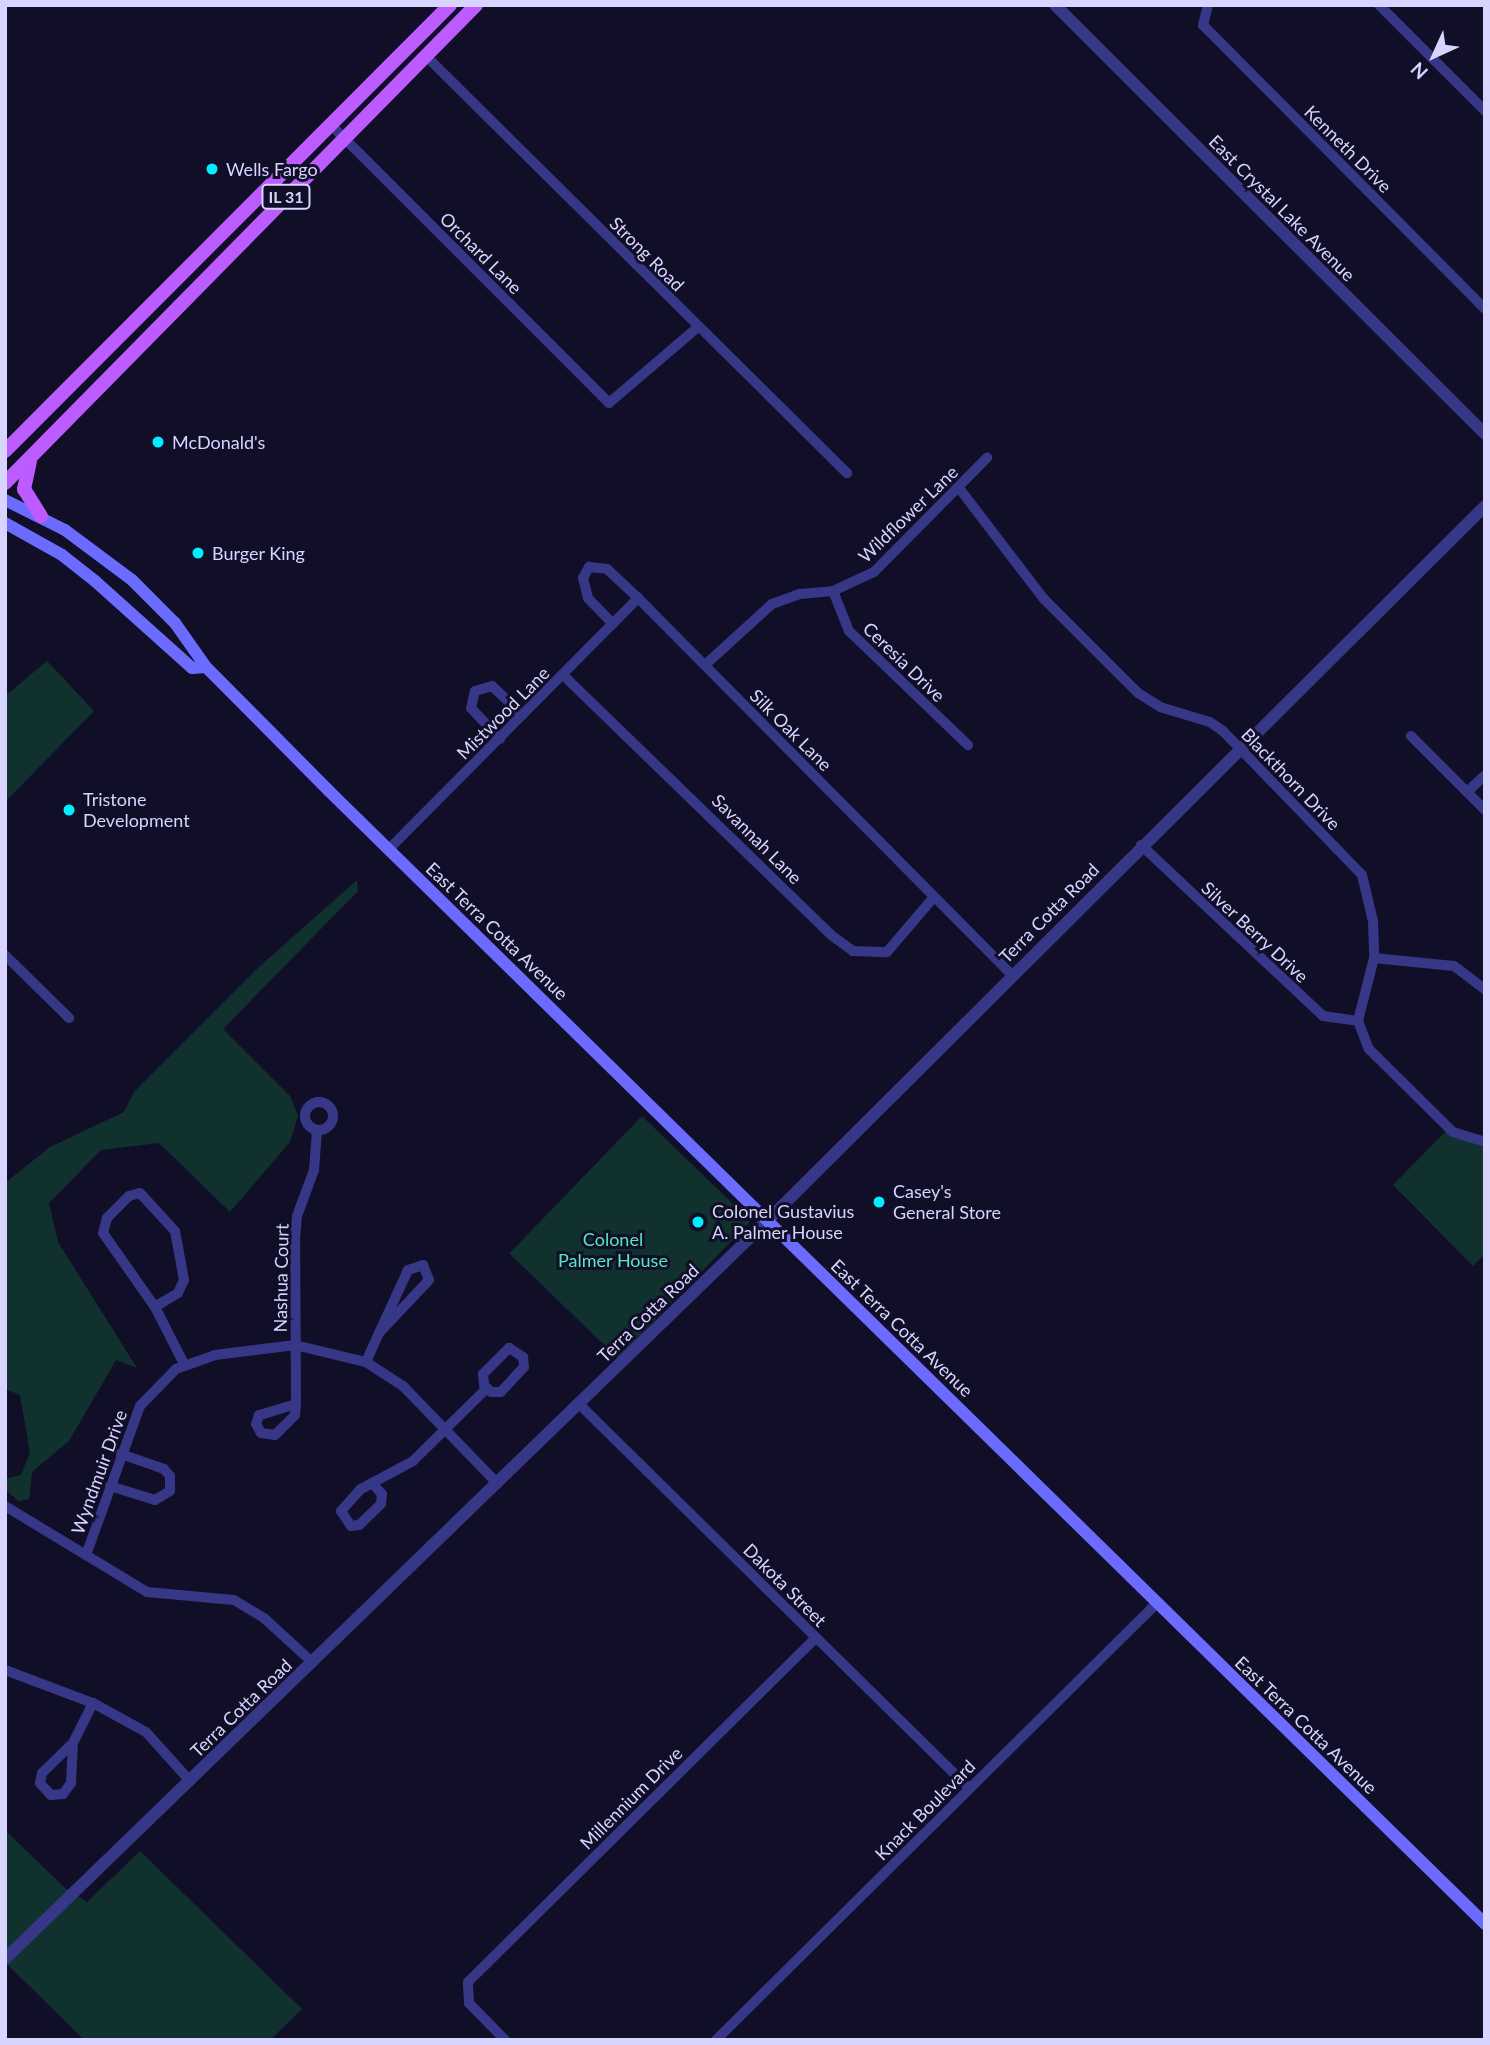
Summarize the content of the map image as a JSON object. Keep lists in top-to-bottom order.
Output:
{
  "streets": {
    "main road": ["IL 31", "East Terra Cotta Avenue"],
    "street": [
      "Kenneth Drive",
      "East Crystal Lake Avenue",
      "Orchard Lane",
      "Strong Road",
      "Wildflower Lane",
      "Ceresia Drive",
      "Mistwood Lane",
      "Silk Oak Lane",
      "Blackthorn Drive",
      "Savannah Lane",
      "Terra Cotta Road",
      "Silver Berry Drive",
      "Nashua Court",
      "Wyndmuir Drive",
      "Dakota Street",
      "Millennium Drive",
      "Knack Boulevard"
    ]
  },
  "crossings": [
    ["IL 31", "Orchard Lane"],
    ["IL 31", "Strong Road"],
    ["Orchard Lane", "Strong Road"],
    ["Wildflower Lane", "Ceresia Drive"],
    ["Wildflower Lane", "Silk Oak Lane"],
    ["Wildflower Lane", "Blackthorn Drive"],
    ["Mistwood Lane", "Silk Oak Lane"],
    ["Mistwood Lane", "Savannah Lane"],
    ["Mistwood Lane", "East Terra Cotta Avenue"],
    ["Silk Oak Lane", "Savannah Lane"],
    ["Silk Oak Lane", "Terra Cotta Road"],
    ["Blackthorn Drive", "Terra Cotta Road"],
    ["Blackthorn Drive", "Silver Berry Drive"],
    ["Terra Cotta Road", "East Terra Cotta Avenue"],
    ["Terra Cotta Road", "Silver Berry Drive"],
    ["Terra Cotta Road", "Wyndmuir Drive"],
    ["Terra Cotta Road", "Dakota Street"],
    ["East Terra Cotta Avenue", "Knack Boulevard"],
    ["Nashua Court", "Wyndmuir Drive"],
    ["Dakota Street", "Millennium Drive"],
    ["Dakota Street", "Knack Boulevard"]
  ],
  "parks": ["Colonel Palmer House"],
  "places": [
    "Wells Fargo",
    "McDonald's",
    "Burger King",
    "Tristone Development",
    "Casey's General Store",
    "Colonel Gustavius A. Palmer House"
  ],
  "north": "bottom left"
}
